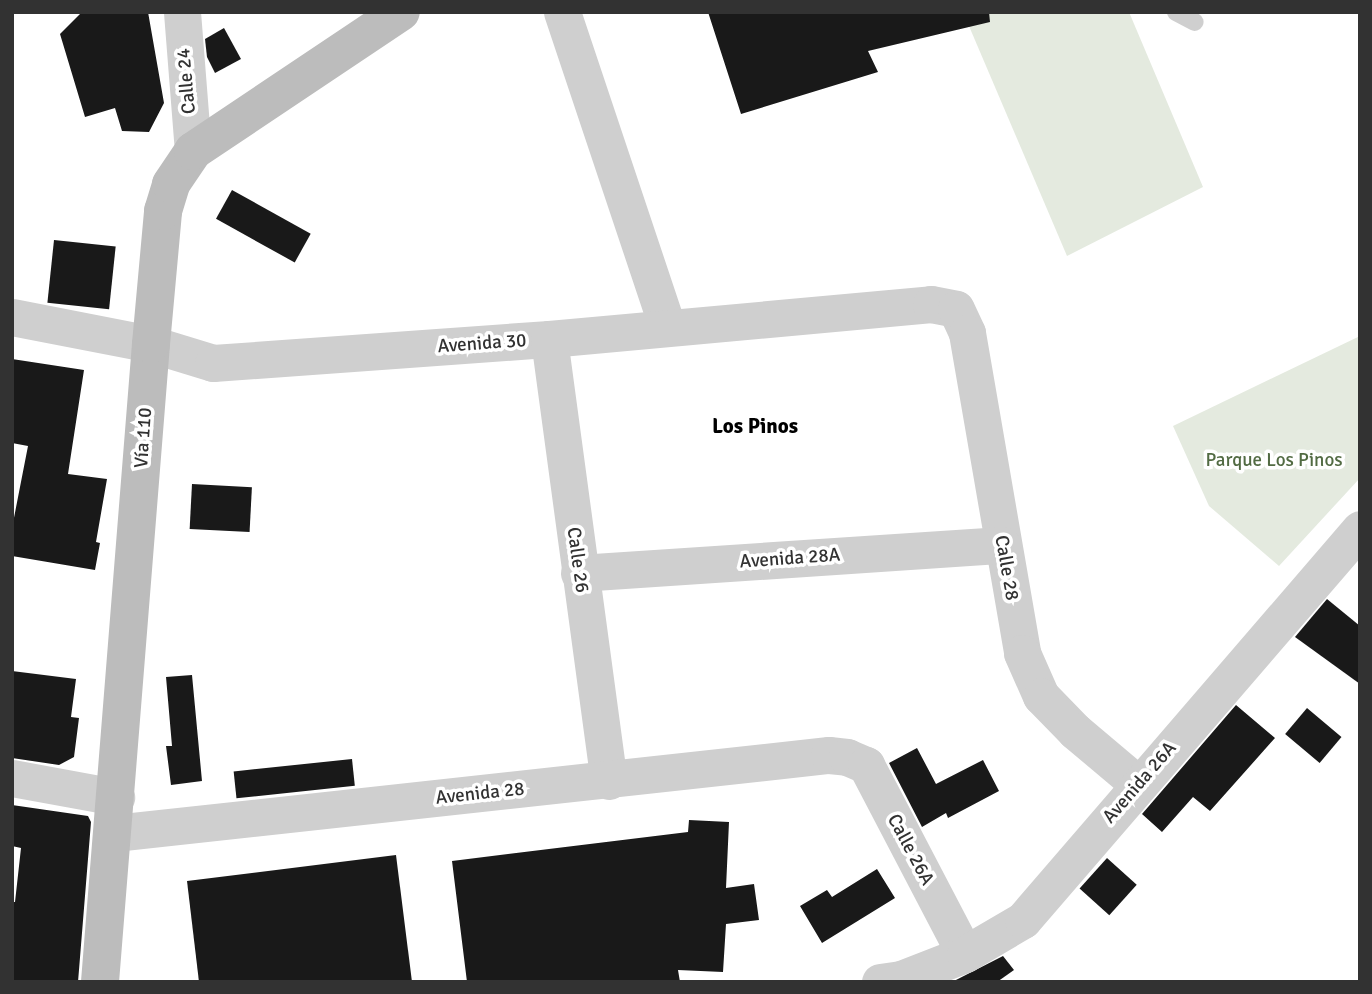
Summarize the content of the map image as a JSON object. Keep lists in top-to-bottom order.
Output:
{
  "streets": {
    "main road": ["Vía 110"],
    "street": [
      "Calle 24",
      "Avenida 30",
      "Avenida 28A",
      "Calle 26",
      "Calle 28",
      "Avenida 26A",
      "Avenida 28",
      "Calle 26A"
    ]
  },
  "crossings": [
    ["Calle 24", "Vía 110"],
    ["Avenida 30", "Vía 110"],
    ["Avenida 30", "Calle 26"],
    ["Avenida 30", "Calle 28"],
    ["Vía 110", "Avenida 28"],
    ["Avenida 28A", "Calle 26"],
    ["Avenida 28A", "Calle 28"],
    ["Calle 26", "Avenida 28"],
    ["Calle 28", "Avenida 26A"],
    ["Avenida 26A", "Calle 26A"],
    ["Avenida 28", "Calle 26A"]
  ],
  "districts": ["Los Pinos"],
  "parks": ["Parque Los Pinos"]
}
